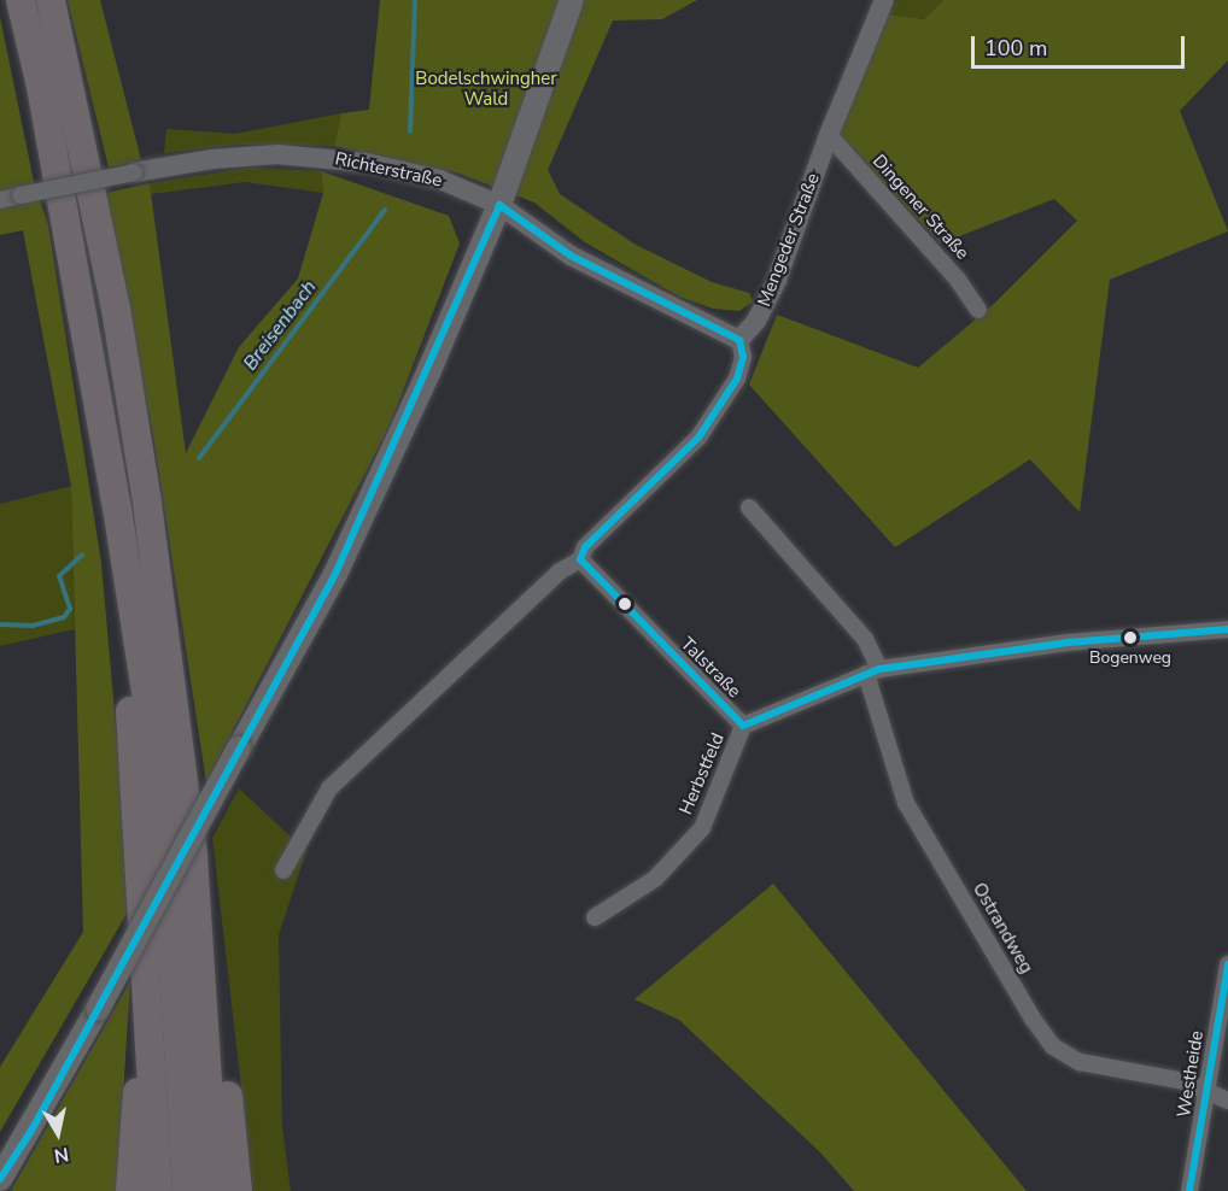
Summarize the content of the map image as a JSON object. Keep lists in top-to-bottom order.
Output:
{
  "streets": {
    "street": [
      "Richterstraße",
      "Dingener Straße",
      "Mengeder Straße",
      "Talstraße",
      "Herbstfeld",
      "Ostrandweg",
      "Westheide"
    ]
  },
  "crossings": [
    ["Richterstraße", "Mengeder Straße"],
    ["Dingener Straße", "Mengeder Straße"],
    ["Talstraße", "Herbstfeld"],
    ["Talstraße", "Ostrandweg"],
    ["Ostrandweg", "Westheide"]
  ],
  "water": ["Breisenbach"],
  "parks": ["Bodelschwingher Wald"],
  "places": ["Bogenweg"],
  "scale_bar": "100 m",
  "north": "bottom"
}
